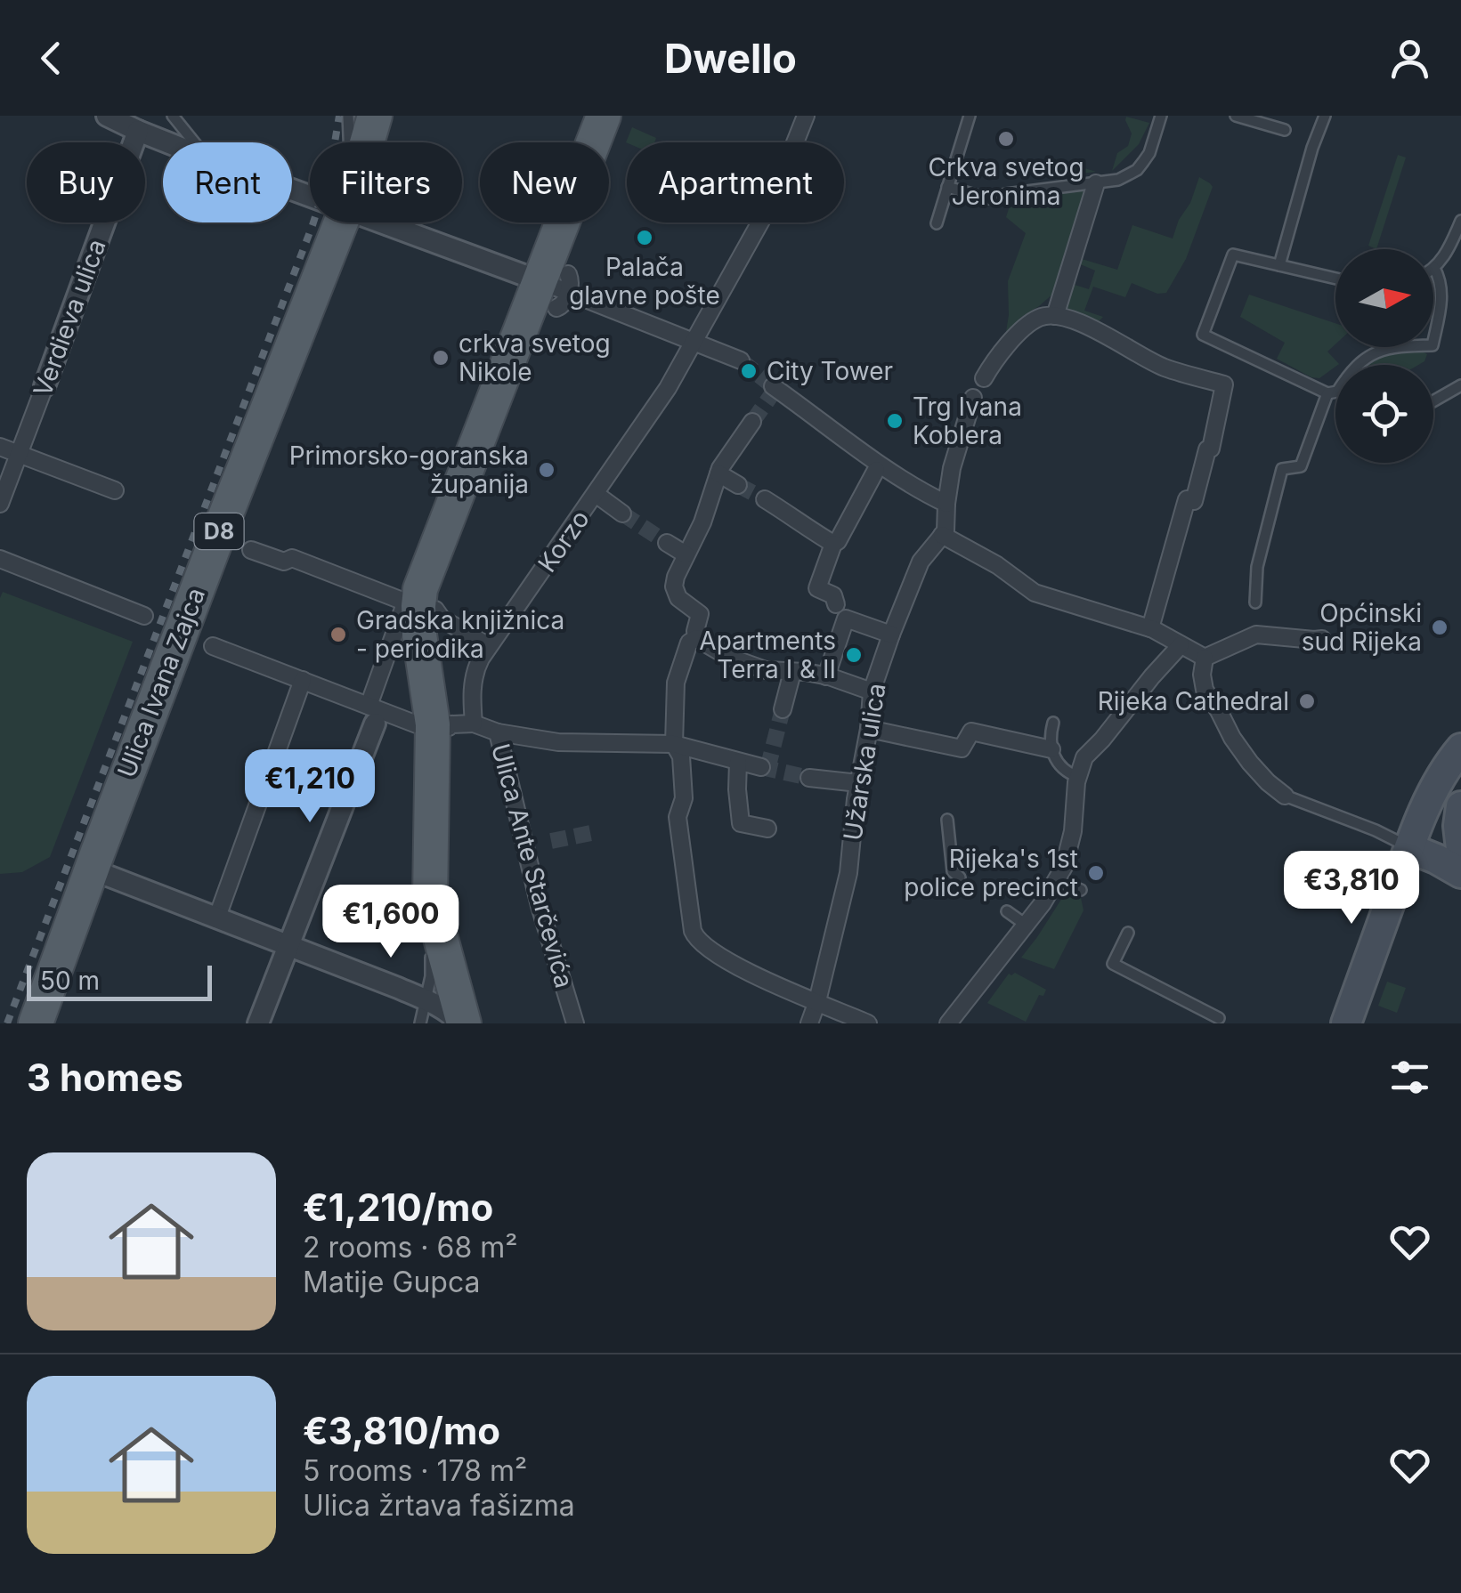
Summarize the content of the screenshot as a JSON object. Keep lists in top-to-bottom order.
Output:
{
  "streets": {
    "main road": ["D8", "Ulica Ivana Zajca"],
    "street": [
      "Verdieva ulica",
      "Korzo",
      "Užarska ulica",
      "Ulica Ante Starčevića"
    ]
  },
  "crossings": [
    ["Korzo", "Ulica Ante Starčevića"]
  ],
  "places": [
    "Crkva svetog Jeronima",
    "Palača glavne pošte",
    "crkva svetog Nikole",
    "City Tower",
    "Trg Ivana Koblera",
    "Primorsko-goranska županija",
    "Općinski sud Rijeka",
    "Gradska knjižnica - periodika",
    "Apartments Terra I & II",
    "Rijeka Cathedral",
    "Rijeka's 1st police precinct"
  ],
  "scale_bar": "50 m",
  "north": "right",
  "page": {
    "header": "Dwello",
    "chip": [
      "Buy",
      "Rent",
      "Filters",
      "New",
      "Apartment"
    ],
    "price": ["€1,210", "€3,810", "€1,600"],
    "scale": "50 m",
    "heading": "3 homes",
    "list": [
      {
        "name": "€1,210/mo",
        "note": "2 rooms · 68 m² · Matije Gupca"
      },
      {
        "name": "€3,810/mo",
        "note": "5 rooms · 178 m² · Ulica žrtava fašizma"
      }
    ]
  }
}
